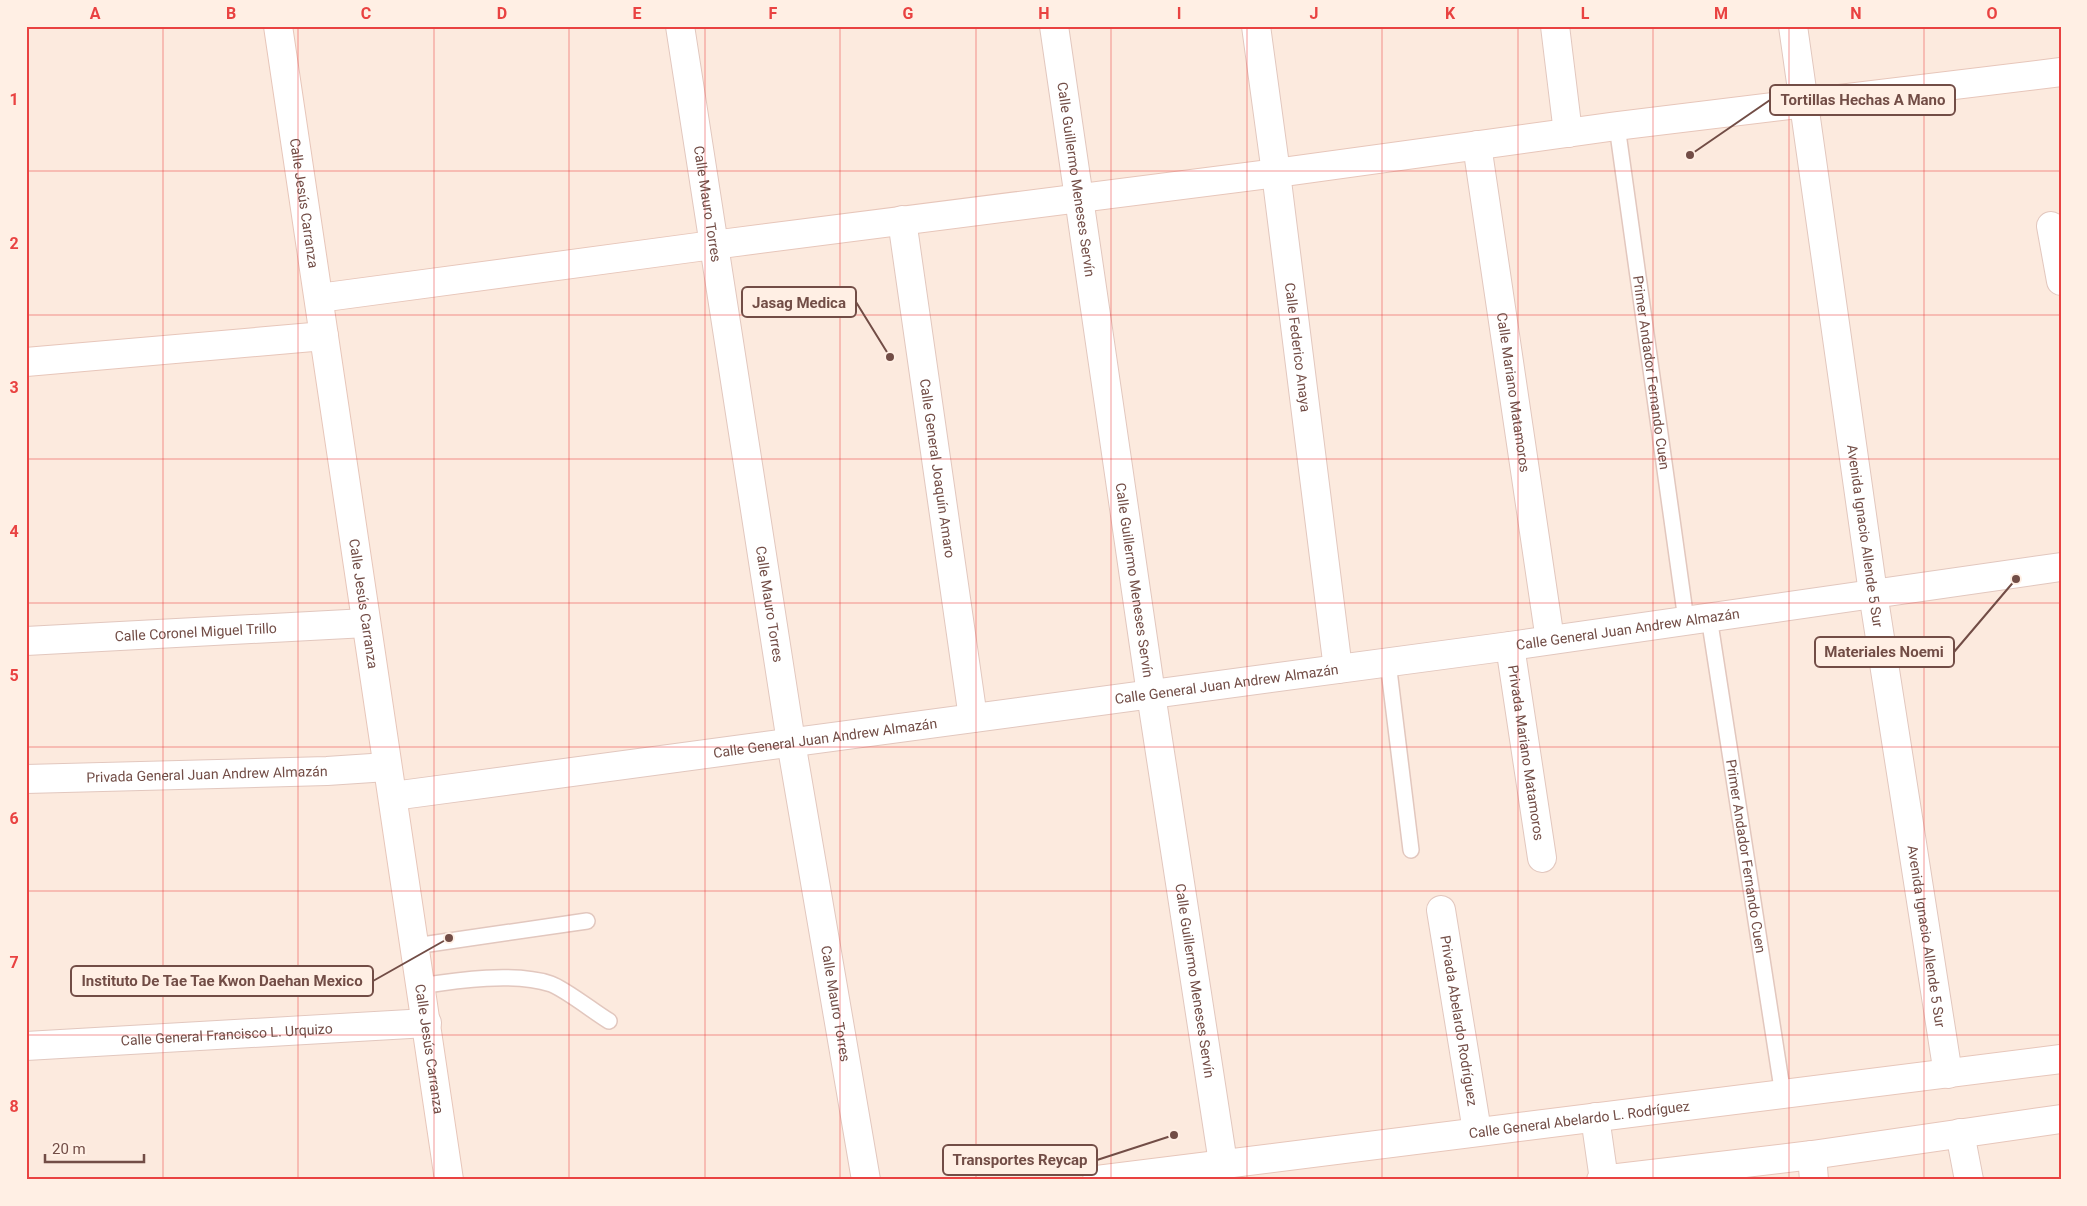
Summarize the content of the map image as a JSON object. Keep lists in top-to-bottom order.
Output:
{
  "streets": {
    "street": [
      "Calle Guillermo Meneses Servín",
      "Calle Jesús Carranza",
      "Calle Mauro Torres",
      "Calle Federico Anaya",
      "Calle Mariano Matamoros",
      "Calle General Joaquín Amaro",
      "Avenida Ignacio Allende 5 Sur",
      "Calle General Juan Andrew Almazán",
      "Calle Coronel Miguel Trillo",
      "Privada Mariano Matamoros",
      "Privada General Juan Andrew Almazán",
      "Privada Abelardo Rodríguez",
      "Calle General Francisco L. Urquizo",
      "Calle General Abelardo L. Rodríguez"
    ],
    "lane": ["Primer Andador Fernando Cuen"]
  },
  "crossings": [
    ["Calle Guillermo Meneses Servín", "Calle General Juan Andrew Almazán"],
    ["Calle Guillermo Meneses Servín", "Calle General Abelardo L. Rodríguez"],
    ["Calle Jesús Carranza", "Calle General Juan Andrew Almazán"],
    ["Calle Jesús Carranza", "Calle Coronel Miguel Trillo"],
    ["Calle Jesús Carranza", "Privada General Juan Andrew Almazán"],
    ["Calle Jesús Carranza", "Calle General Francisco L. Urquizo"],
    ["Calle Mauro Torres", "Calle General Juan Andrew Almazán"],
    ["Calle Federico Anaya", "Calle General Juan Andrew Almazán"],
    ["Primer Andador Fernando Cuen", "Calle General Juan Andrew Almazán"],
    ["Primer Andador Fernando Cuen", "Calle General Abelardo L. Rodríguez"],
    ["Calle Mariano Matamoros", "Calle General Juan Andrew Almazán"],
    ["Calle General Joaquín Amaro", "Calle General Juan Andrew Almazán"],
    ["Avenida Ignacio Allende 5 Sur", "Calle General Juan Andrew Almazán"],
    ["Avenida Ignacio Allende 5 Sur", "Calle General Abelardo L. Rodríguez"],
    ["Calle General Juan Andrew Almazán", "Privada Mariano Matamoros"],
    ["Privada Abelardo Rodríguez", "Calle General Abelardo L. Rodríguez"]
  ],
  "places": [
    "Tortillas Hechas A Mano",
    "Jasag Medica",
    "Materiales Noemi",
    "Instituto De Tae Tae Kwon Daehan Mexico",
    "Transportes Reycap"
  ],
  "scale_bar": "20 m",
  "grid": {
    "columns": [
      "A",
      "B",
      "C",
      "D",
      "E",
      "F",
      "G",
      "H",
      "I",
      "J",
      "K",
      "L",
      "M",
      "N",
      "O"
    ],
    "rows": [
      "1",
      "2",
      "3",
      "4",
      "5",
      "6",
      "7",
      "8"
    ]
  }
}
